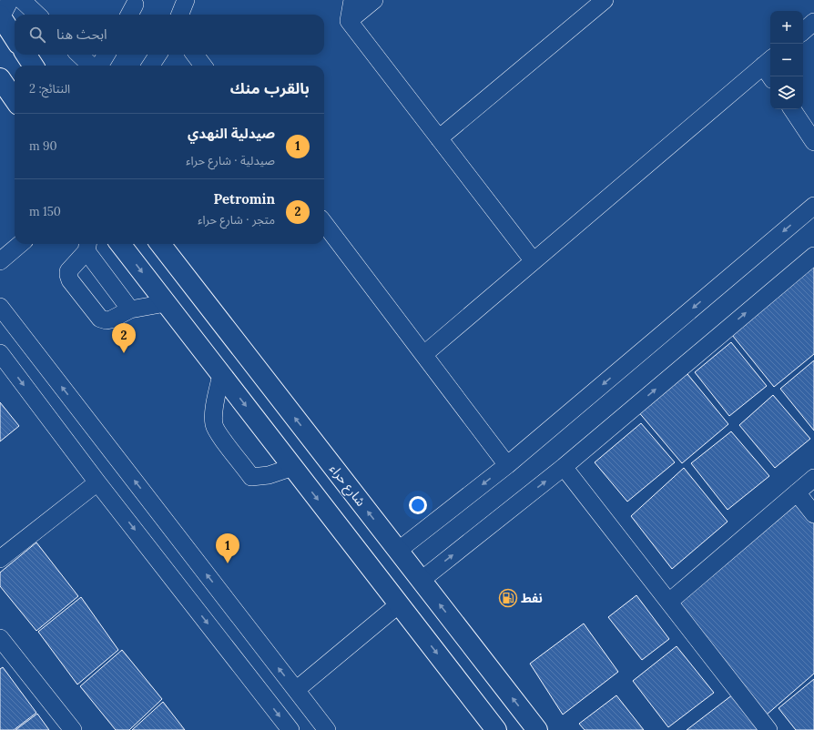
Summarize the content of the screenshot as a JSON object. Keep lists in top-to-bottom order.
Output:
{
  "streets": {
    "main road": ["شارع حراء"]
  },
  "places": {
    "fuel station": ["نفط"]
  },
  "page": {
    "map_buttons": ["+", "−"],
    "search": "ابحث هنا",
    "heading": ["بالقرب منك", "النتائج: 2"],
    "list": [
      {
        "mark": "1",
        "name": "صيدلية النهدي",
        "note": "صيدلية · شارع حراء",
        "value": "90 m"
      },
      {
        "mark": "2",
        "name": "Petromin",
        "note": "متجر · شارع حراء",
        "value": "150 m"
      }
    ],
    "pins": ["2", "1"]
  }
}
